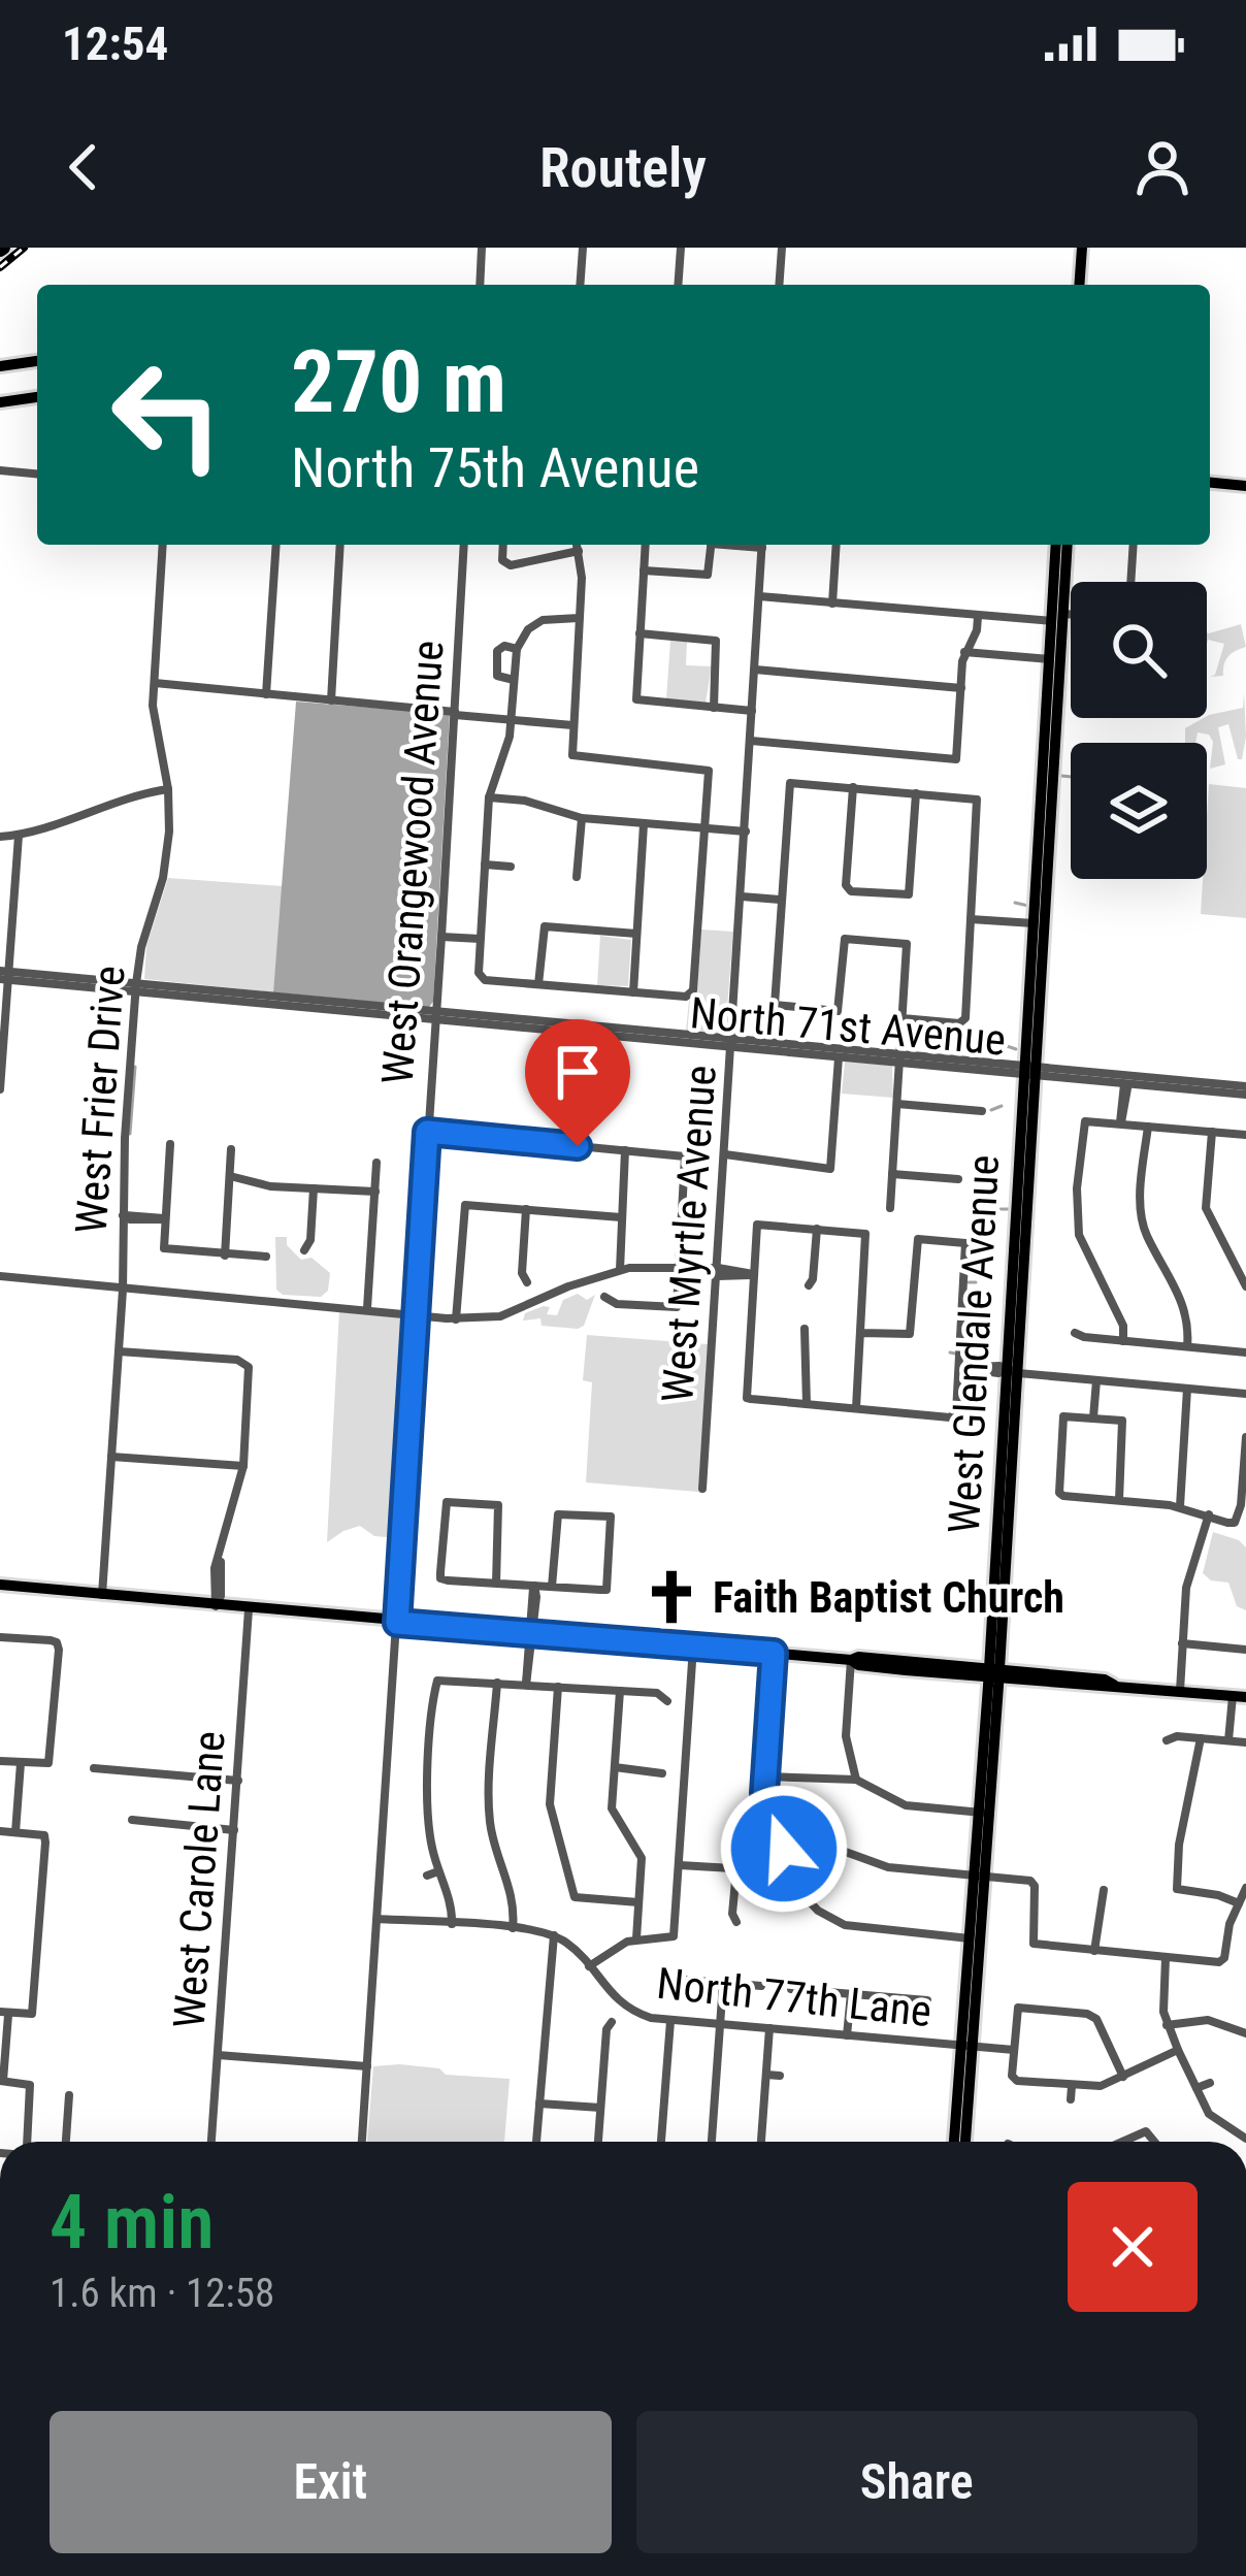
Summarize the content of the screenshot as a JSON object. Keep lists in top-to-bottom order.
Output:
{
  "streets": {
    "main road": ["West Glendale Avenue"],
    "street": [
      "West Orangewood Avenue",
      "North 71st Avenue",
      "West Frier Drive",
      "West Myrtle Avenue",
      "West Carole Lane",
      "North 77th Lane"
    ]
  },
  "crossings": [
    ["West Orangewood Avenue", "North 71st Avenue"],
    ["North 71st Avenue", "West Frier Drive"],
    ["North 71st Avenue", "West Myrtle Avenue"],
    ["North 71st Avenue", "West Glendale Avenue"],
    ["West Glendale Avenue", "North 77th Lane"]
  ],
  "places": {
    "church": ["Faith Baptist Church"]
  },
  "page": {
    "status": "12:54",
    "header": "Routely",
    "turn": ["270 m", "North 75th Avenue"],
    "heading": ["4 min", "1.6 km · 12:58"],
    "buttons": ["Exit", "Share"]
  }
}
